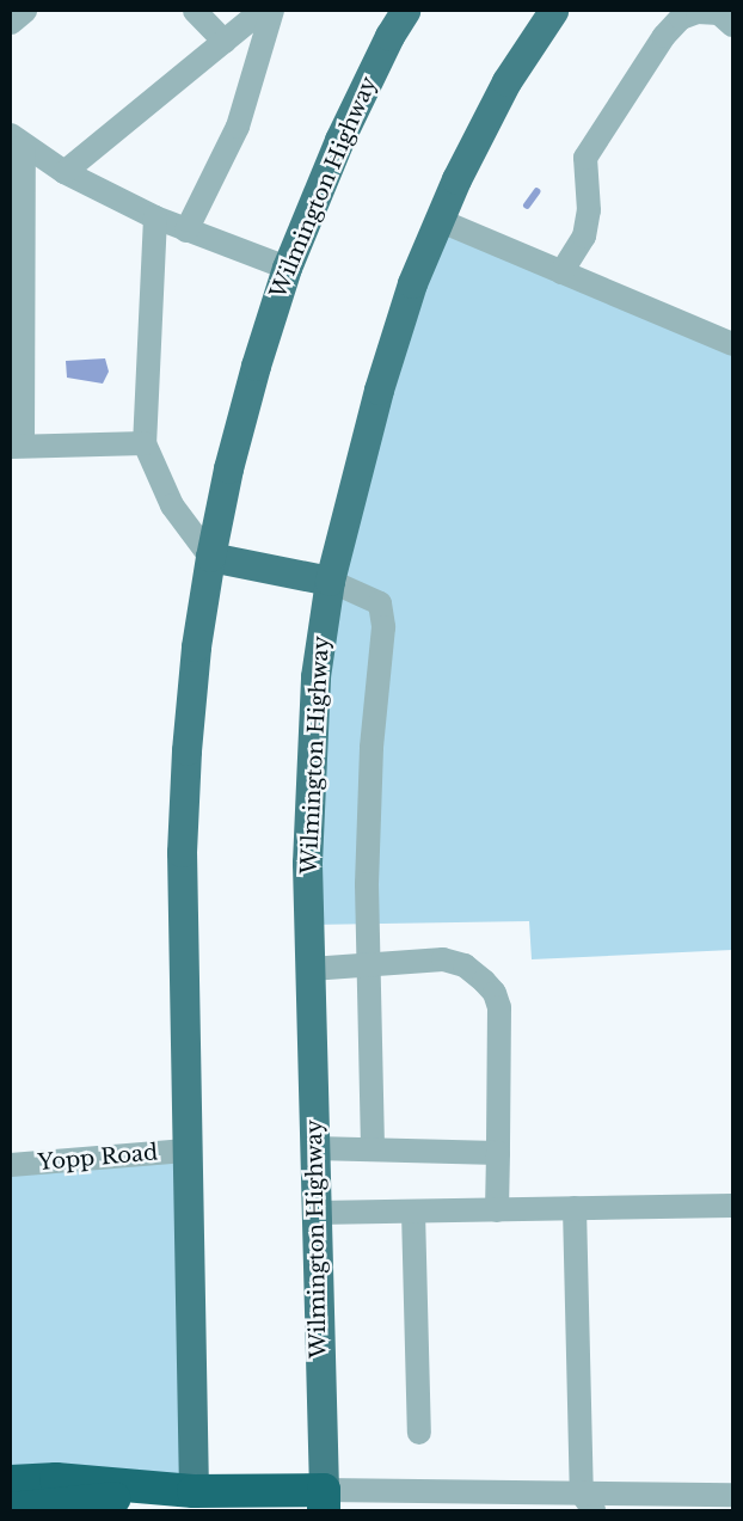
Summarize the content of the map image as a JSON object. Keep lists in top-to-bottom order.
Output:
{
  "streets": {
    "main road": ["Wilmington Highway"],
    "street": ["Yopp Road"]
  },
  "crossings": [
    ["Wilmington Highway", "Yopp Road"]
  ]
}
